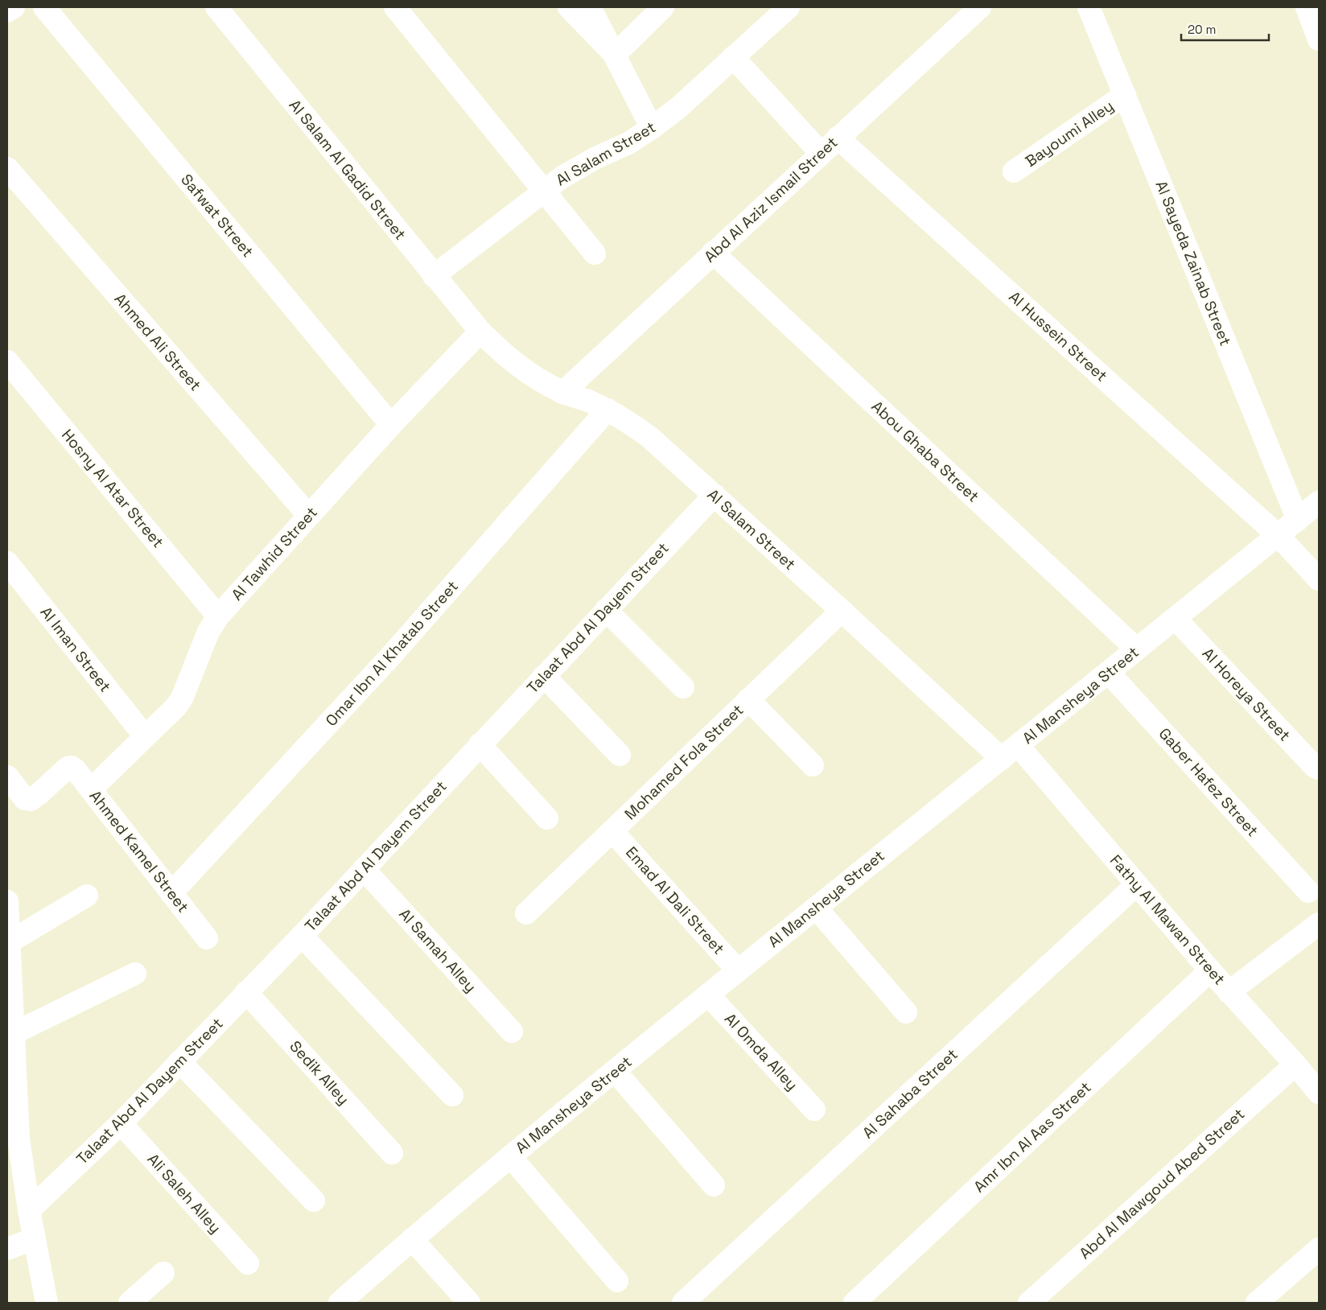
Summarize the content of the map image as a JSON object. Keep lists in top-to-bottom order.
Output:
{
  "streets": {
    "street": [
      "Bayoumi Alley",
      "Al Salam Street",
      "Al Salam Al Gadid Street",
      "Abd Al Aziz Ismail Street",
      "Safwat Street",
      "Al Sayeda Zainab Street",
      "Al Hussein Street",
      "Ahmed Ali Street",
      "Abou Ghaba Street",
      "Hosny Al Atar Street",
      "Al Tawhid Street",
      "Talaat Abd Al Dayem Street",
      "Al Iman Street",
      "Omar Ibn Al Khatab Street",
      "Al Horeya Street",
      "Al Mansheya Street",
      "Mohamed Fola Street",
      "Gaber Hafez Street",
      "Ahmed Kamel Street",
      "Emad Al Dali Street",
      "Fathy Al Mawan Street",
      "Al Samah Alley",
      "Al Omda Alley",
      "Sedik Alley",
      "Al Sahaba Street",
      "Amr Ibn Al Aas Street",
      "Abd Al Mawgoud Abed Street",
      "Ali Saleh Alley"
    ]
  },
  "crossings": [
    ["Bayoumi Alley", "Al Sayeda Zainab Street"],
    ["Al Salam Street", "Al Salam Al Gadid Street"],
    ["Al Salam Street", "Abd Al Aziz Ismail Street"],
    ["Al Salam Street", "Al Tawhid Street"],
    ["Al Salam Street", "Talaat Abd Al Dayem Street"],
    ["Al Salam Street", "Omar Ibn Al Khatab Street"],
    ["Al Salam Street", "Al Mansheya Street"],
    ["Al Salam Street", "Mohamed Fola Street"],
    ["Al Salam Street", "Fathy Al Mawan Street"],
    ["Al Salam Al Gadid Street", "Al Tawhid Street"],
    ["Abd Al Aziz Ismail Street", "Al Hussein Street"],
    ["Abd Al Aziz Ismail Street", "Abou Ghaba Street"],
    ["Safwat Street", "Al Tawhid Street"],
    ["Al Sayeda Zainab Street", "Al Mansheya Street"],
    ["Al Hussein Street", "Al Mansheya Street"],
    ["Ahmed Ali Street", "Al Tawhid Street"],
    ["Abou Ghaba Street", "Al Mansheya Street"],
    ["Hosny Al Atar Street", "Al Tawhid Street"],
    ["Al Tawhid Street", "Al Iman Street"],
    ["Al Tawhid Street", "Ahmed Kamel Street"],
    ["Talaat Abd Al Dayem Street", "Al Samah Alley"],
    ["Talaat Abd Al Dayem Street", "Sedik Alley"],
    ["Talaat Abd Al Dayem Street", "Ali Saleh Alley"],
    ["Omar Ibn Al Khatab Street", "Ahmed Kamel Street"],
    ["Al Horeya Street", "Al Mansheya Street"],
    ["Al Mansheya Street", "Gaber Hafez Street"],
    ["Al Mansheya Street", "Emad Al Dali Street"],
    ["Al Mansheya Street", "Fathy Al Mawan Street"],
    ["Al Mansheya Street", "Al Omda Alley"],
    ["Mohamed Fola Street", "Emad Al Dali Street"],
    ["Fathy Al Mawan Street", "Al Sahaba Street"],
    ["Fathy Al Mawan Street", "Amr Ibn Al Aas Street"],
    ["Fathy Al Mawan Street", "Abd Al Mawgoud Abed Street"]
  ],
  "scale_bar": "20 m"
}
